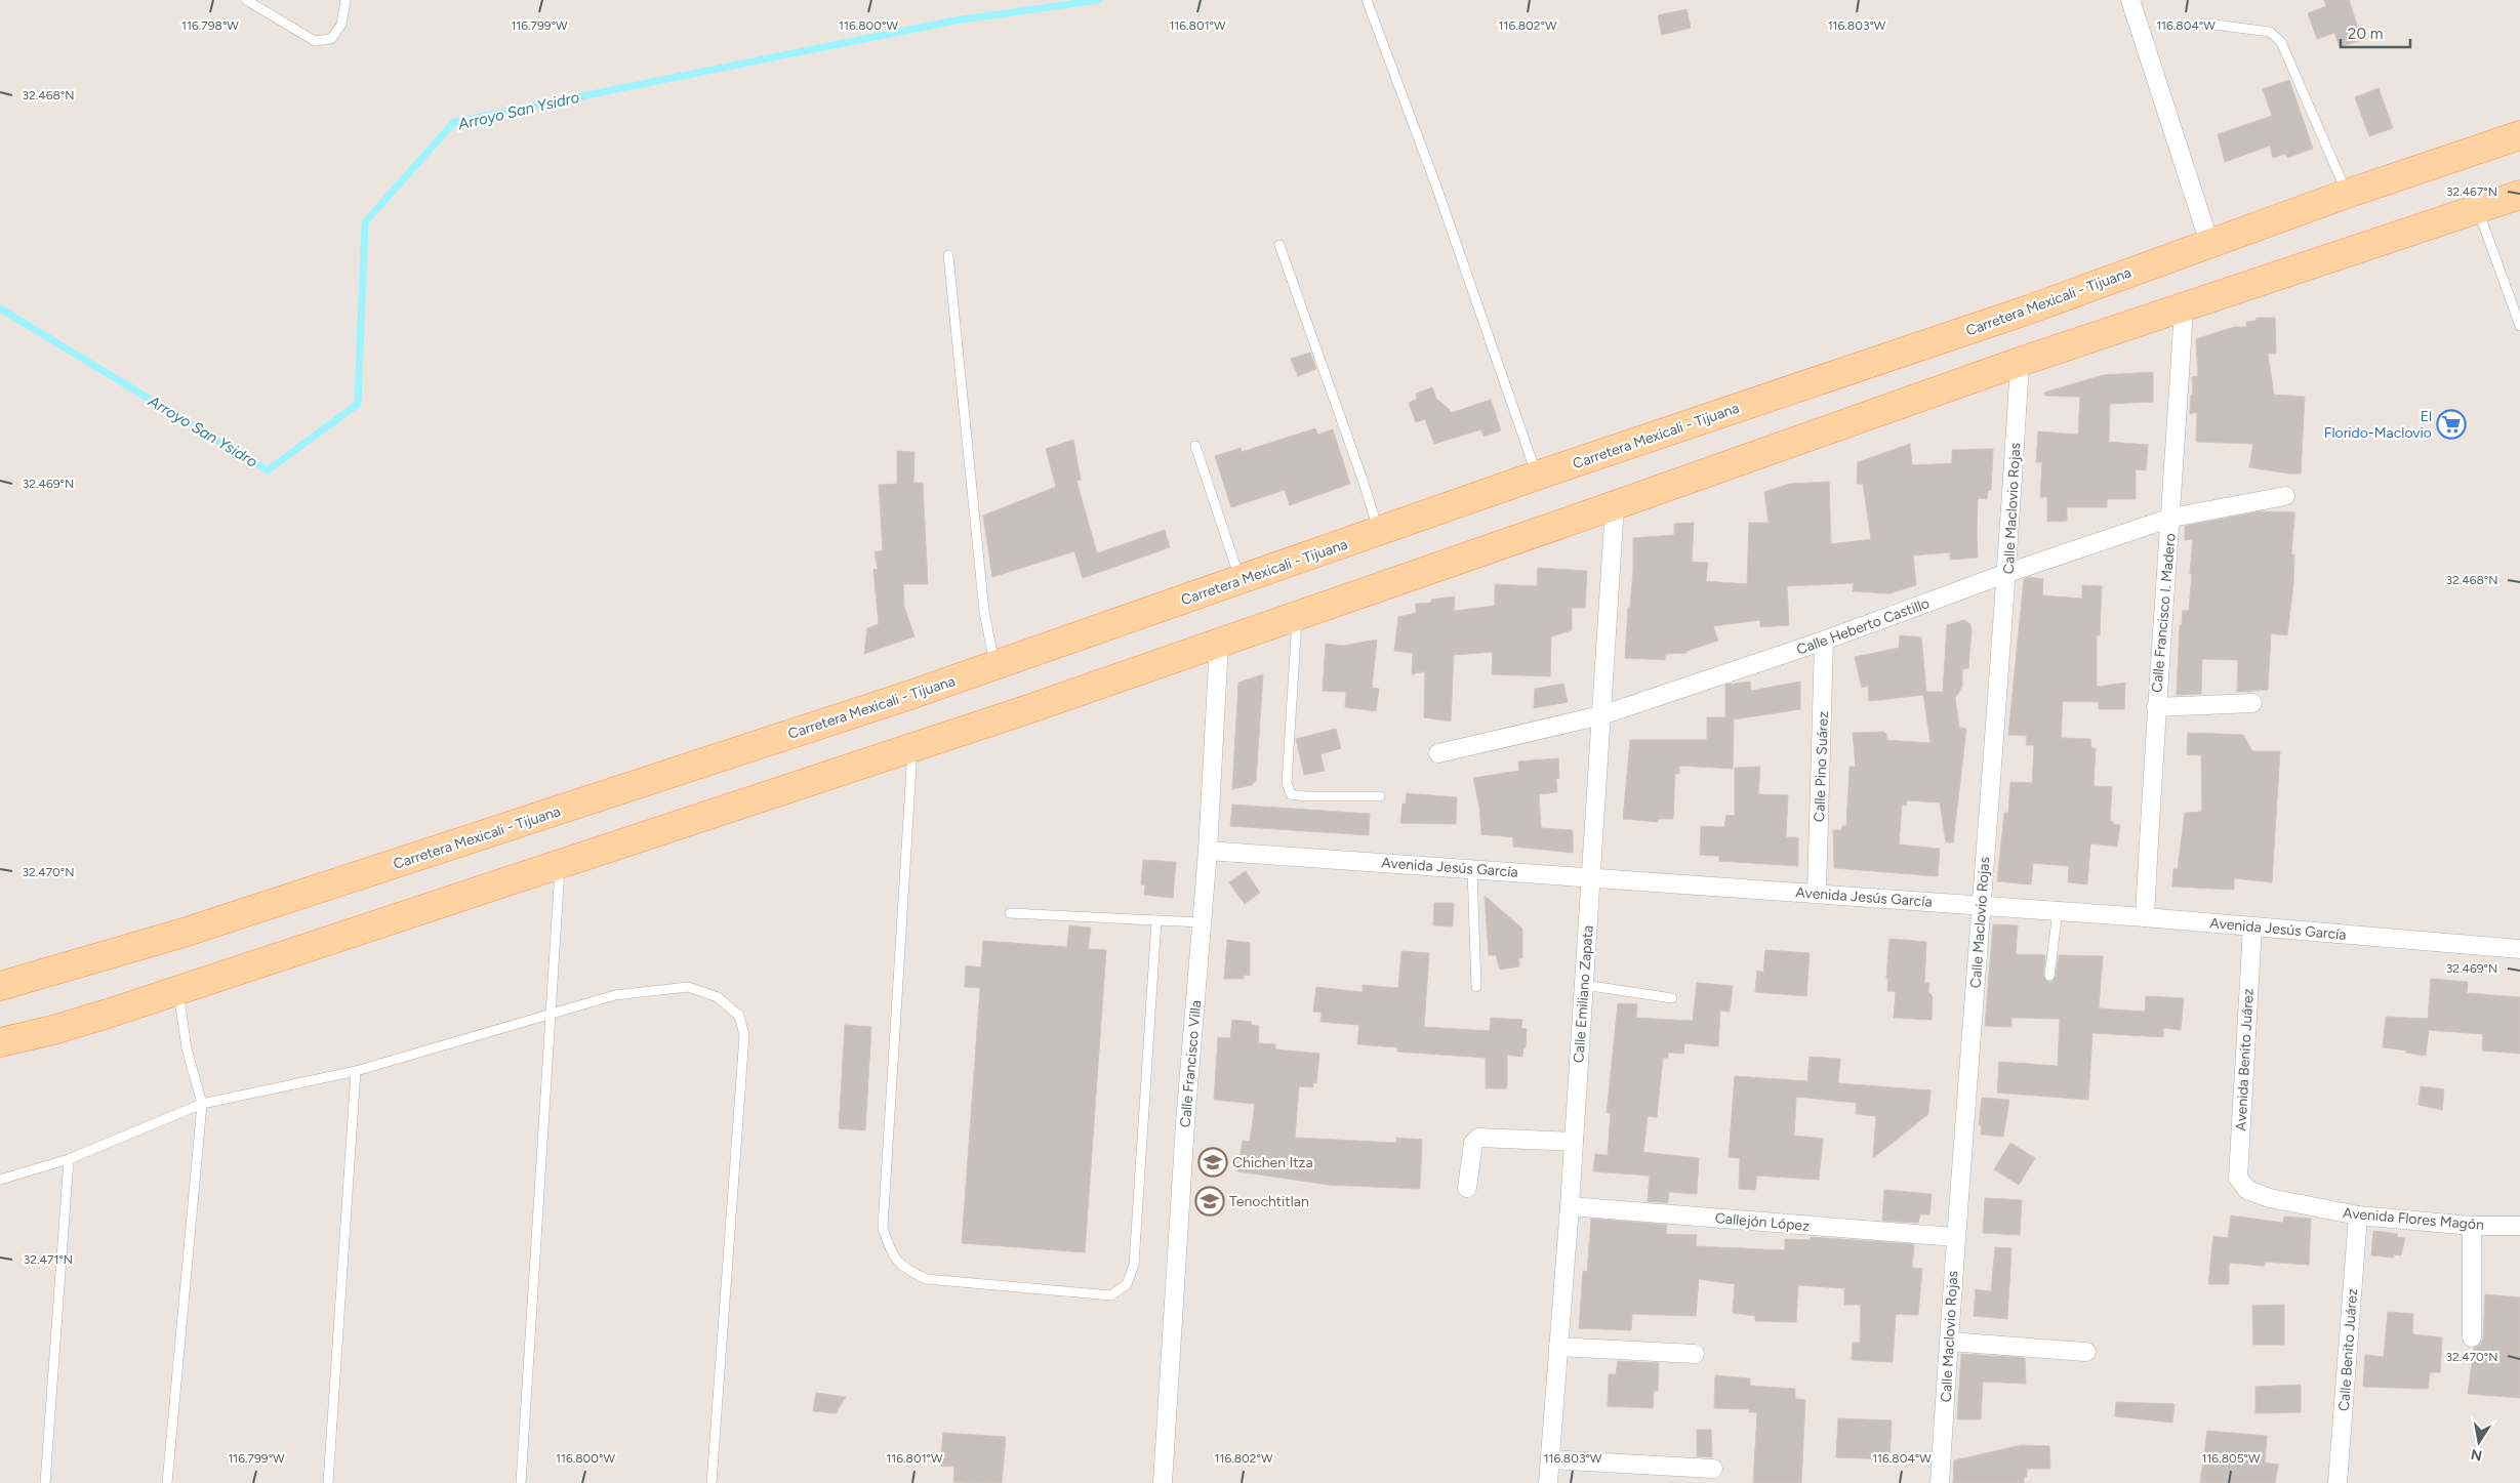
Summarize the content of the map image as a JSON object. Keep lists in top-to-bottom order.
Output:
{
  "streets": {
    "main road": ["Carretera Mexicali - Tijuana"],
    "street": [
      "Calle Maclovio Rojas",
      "Calle Francisco I. Madero",
      "Calle Heberto Castillo",
      "Calle Pino Suárez",
      "Avenida Jesús García",
      "Calle Emiliano Zapata",
      "Avenida Benito Juárez",
      "Calle Francisco Villa",
      "Avenida Flores Magón",
      "Callejón López",
      "Calle Benito Juárez"
    ]
  },
  "crossings": [
    ["Calle Maclovio Rojas", "Calle Heberto Castillo"],
    ["Calle Maclovio Rojas", "Avenida Jesús García"],
    ["Calle Maclovio Rojas", "Callejón López"],
    ["Calle Francisco I. Madero", "Calle Heberto Castillo"],
    ["Calle Francisco I. Madero", "Avenida Jesús García"],
    ["Calle Heberto Castillo", "Calle Pino Suárez"],
    ["Calle Heberto Castillo", "Calle Emiliano Zapata"],
    ["Calle Pino Suárez", "Avenida Jesús García"],
    ["Avenida Jesús García", "Calle Emiliano Zapata"],
    ["Avenida Jesús García", "Avenida Benito Juárez"],
    ["Avenida Jesús García", "Calle Francisco Villa"],
    ["Calle Emiliano Zapata", "Callejón López"],
    ["Avenida Benito Juárez", "Avenida Flores Magón"],
    ["Avenida Flores Magón", "Calle Benito Juárez"]
  ],
  "water": ["Arroyo San Ysidro"],
  "places": {
    "supermarket": ["El Florido-Maclovio"],
    "school or university": ["Chichen Itza", "Tenochtitlan"]
  },
  "scale_bar": "20 m",
  "north": "bottom",
  "coordinates": [
    "116.798°W",
    "116.799°W",
    "116.800°W",
    "116.801°W",
    "116.802°W",
    "116.803°W",
    "116.804°W",
    "32.468°N",
    "32.467°N",
    "32.469°N",
    "32.470°N",
    "32.471°N",
    "116.805°W"
  ]
}
